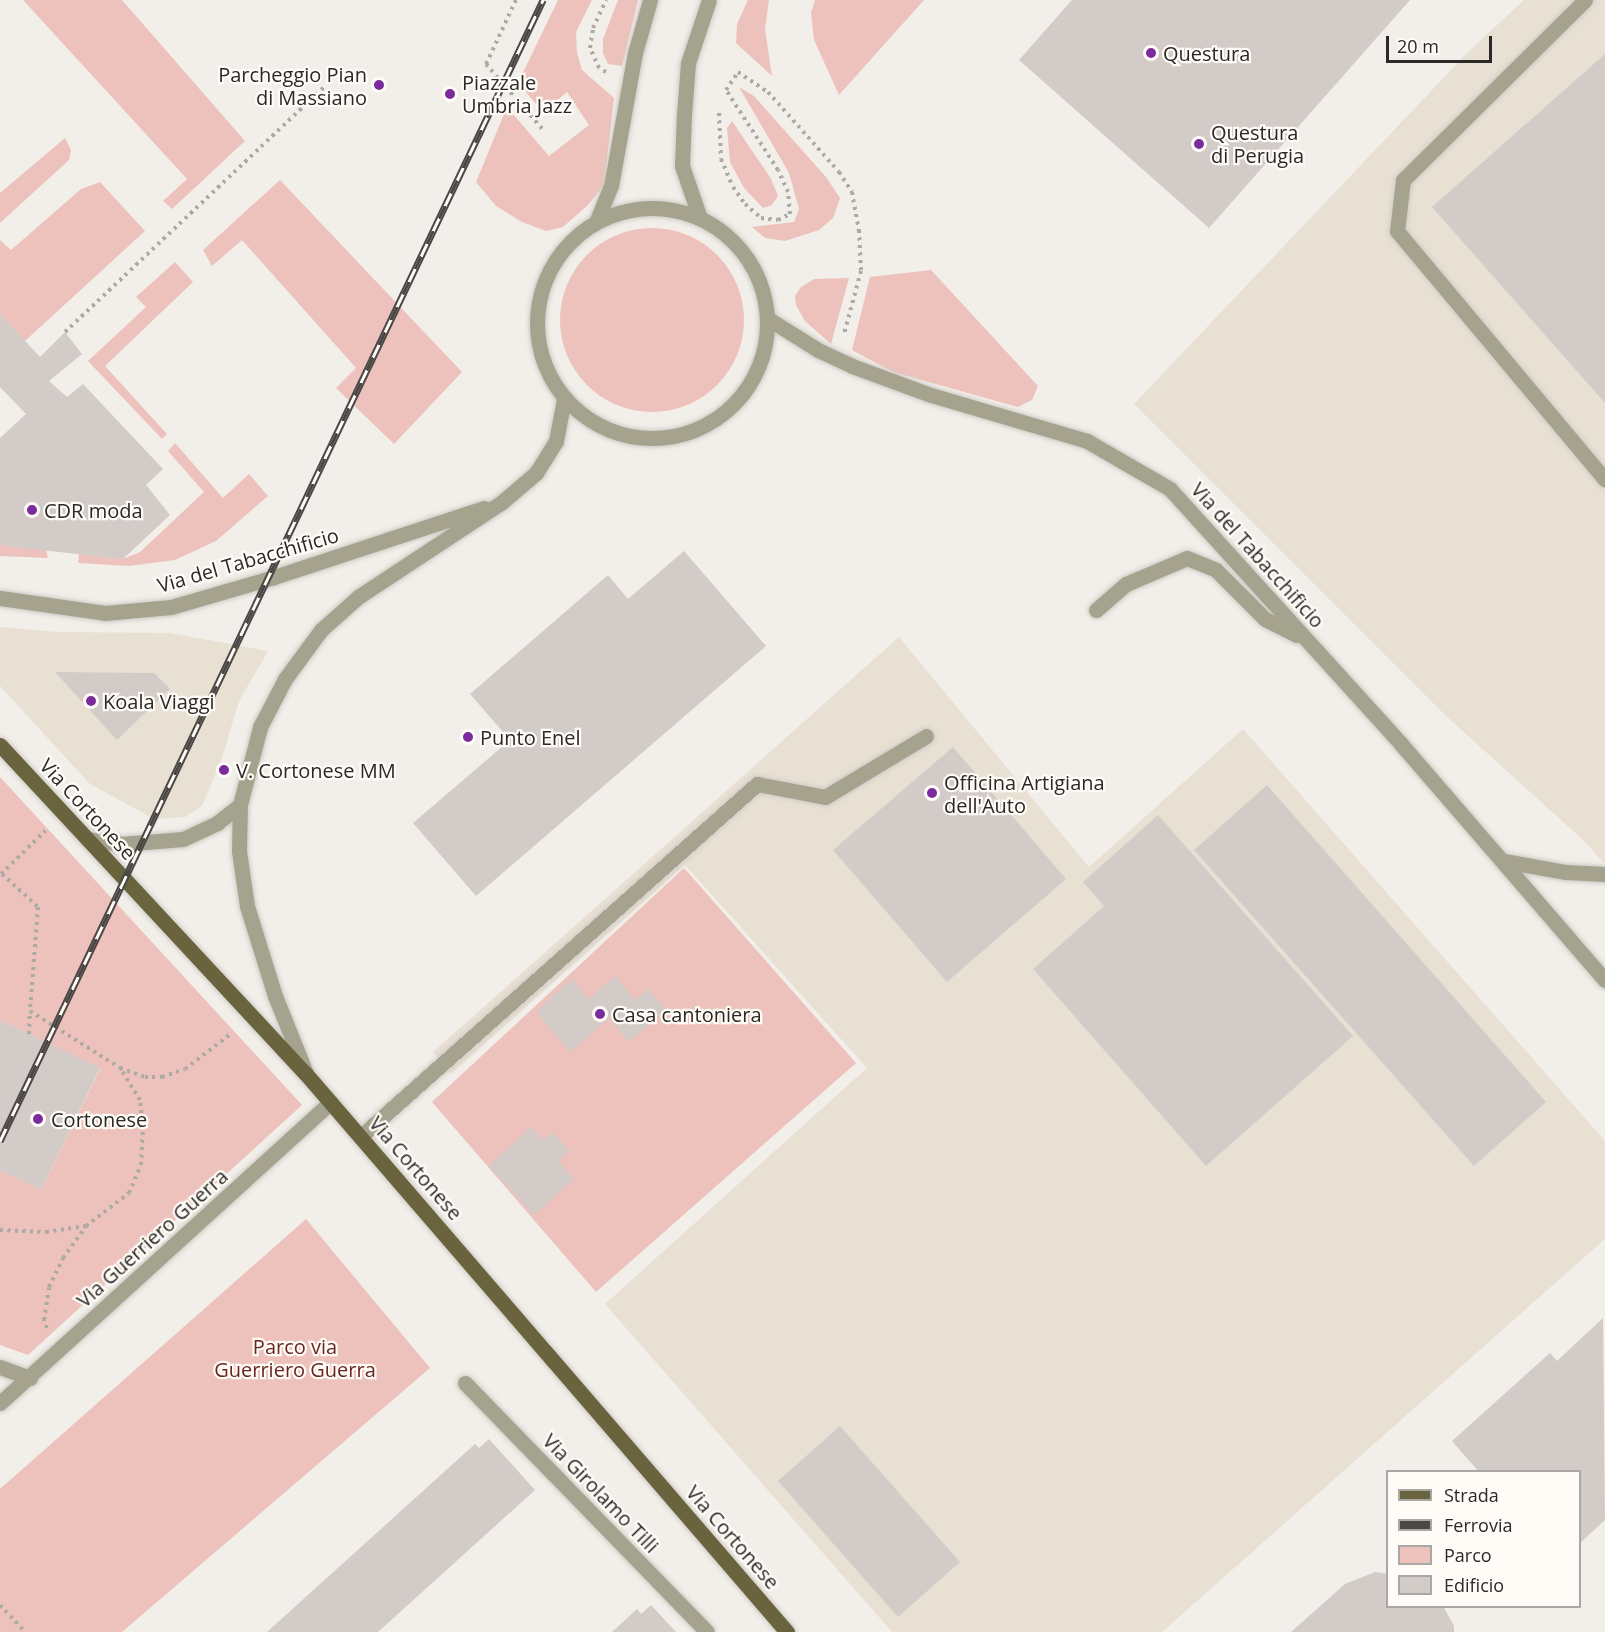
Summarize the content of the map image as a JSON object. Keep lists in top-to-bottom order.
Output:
{
  "streets": {
    "main road": ["Via Cortonese"],
    "street": ["Via del Tabacchificio", "Via Guerriero Guerra", "Via Girolamo Tilli"]
  },
  "crossings": [
    ["Via del Tabacchificio", "Via Cortonese"],
    ["Via Cortonese", "Via Guerriero Guerra"]
  ],
  "parks": ["Parco via Guerriero Guerra"],
  "places": [
    "Questura",
    "Parcheggio Pian di Massiano",
    "Piazzale Umbria Jazz",
    "Questura di Perugia",
    "CDR moda",
    "Koala Viaggi",
    "Punto Enel",
    "V. Cortonese MM",
    "Officina Artigiana dell'Auto",
    "Casa cantoniera",
    "Cortonese"
  ],
  "legend": [
    "Strada",
    "Ferrovia",
    "Parco",
    "Edificio"
  ],
  "scale_bar": "20 m"
}
